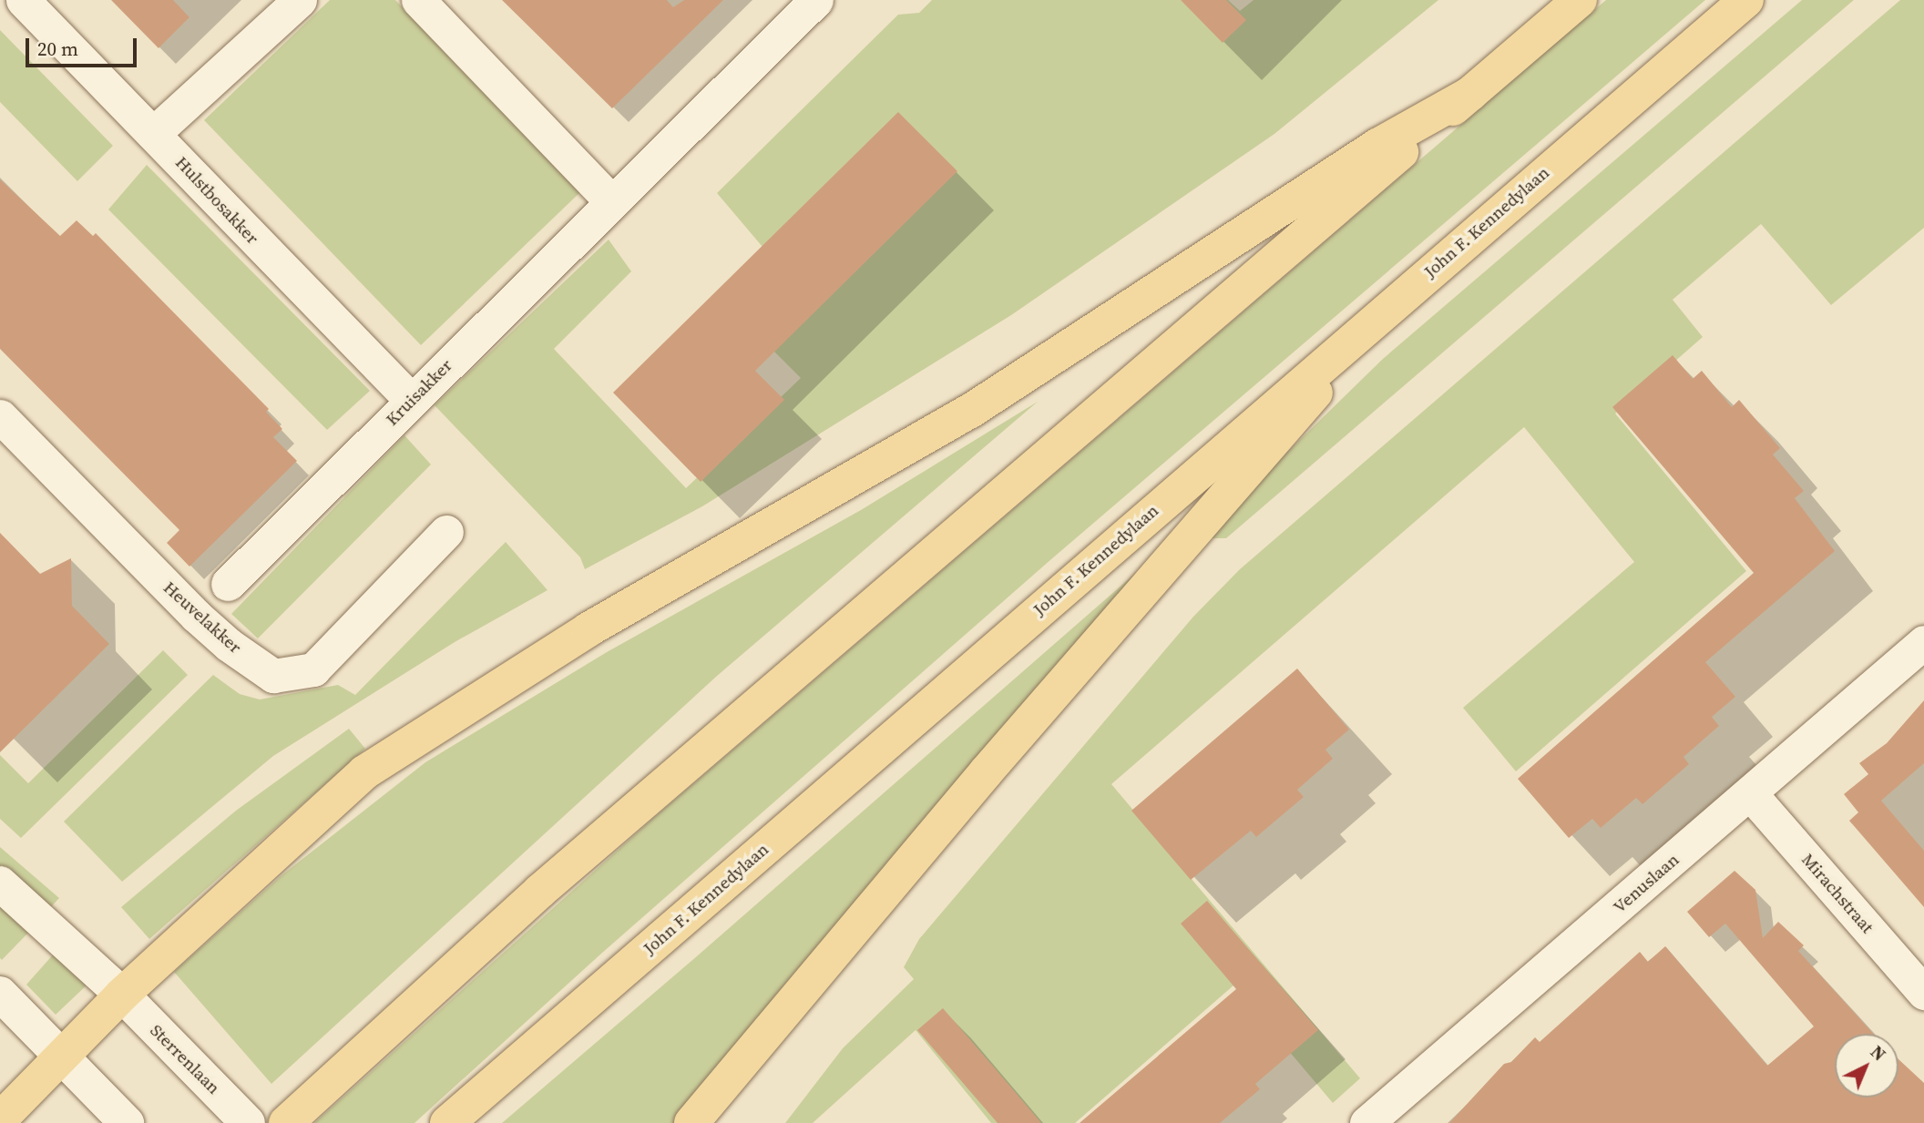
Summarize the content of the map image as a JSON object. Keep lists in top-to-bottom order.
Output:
{
  "streets": {
    "main road": ["John F. Kennedylaan", "Sterrenlaan"],
    "street": [
      "Hulstbosakker",
      "Kruisakker",
      "Heuvelakker",
      "Venuslaan",
      "Mirachstraat"
    ]
  },
  "crossings": [
    ["Hulstbosakker", "Kruisakker"],
    ["Venuslaan", "Mirachstraat"]
  ],
  "scale_bar": "20 m",
  "north": "top right"
}
